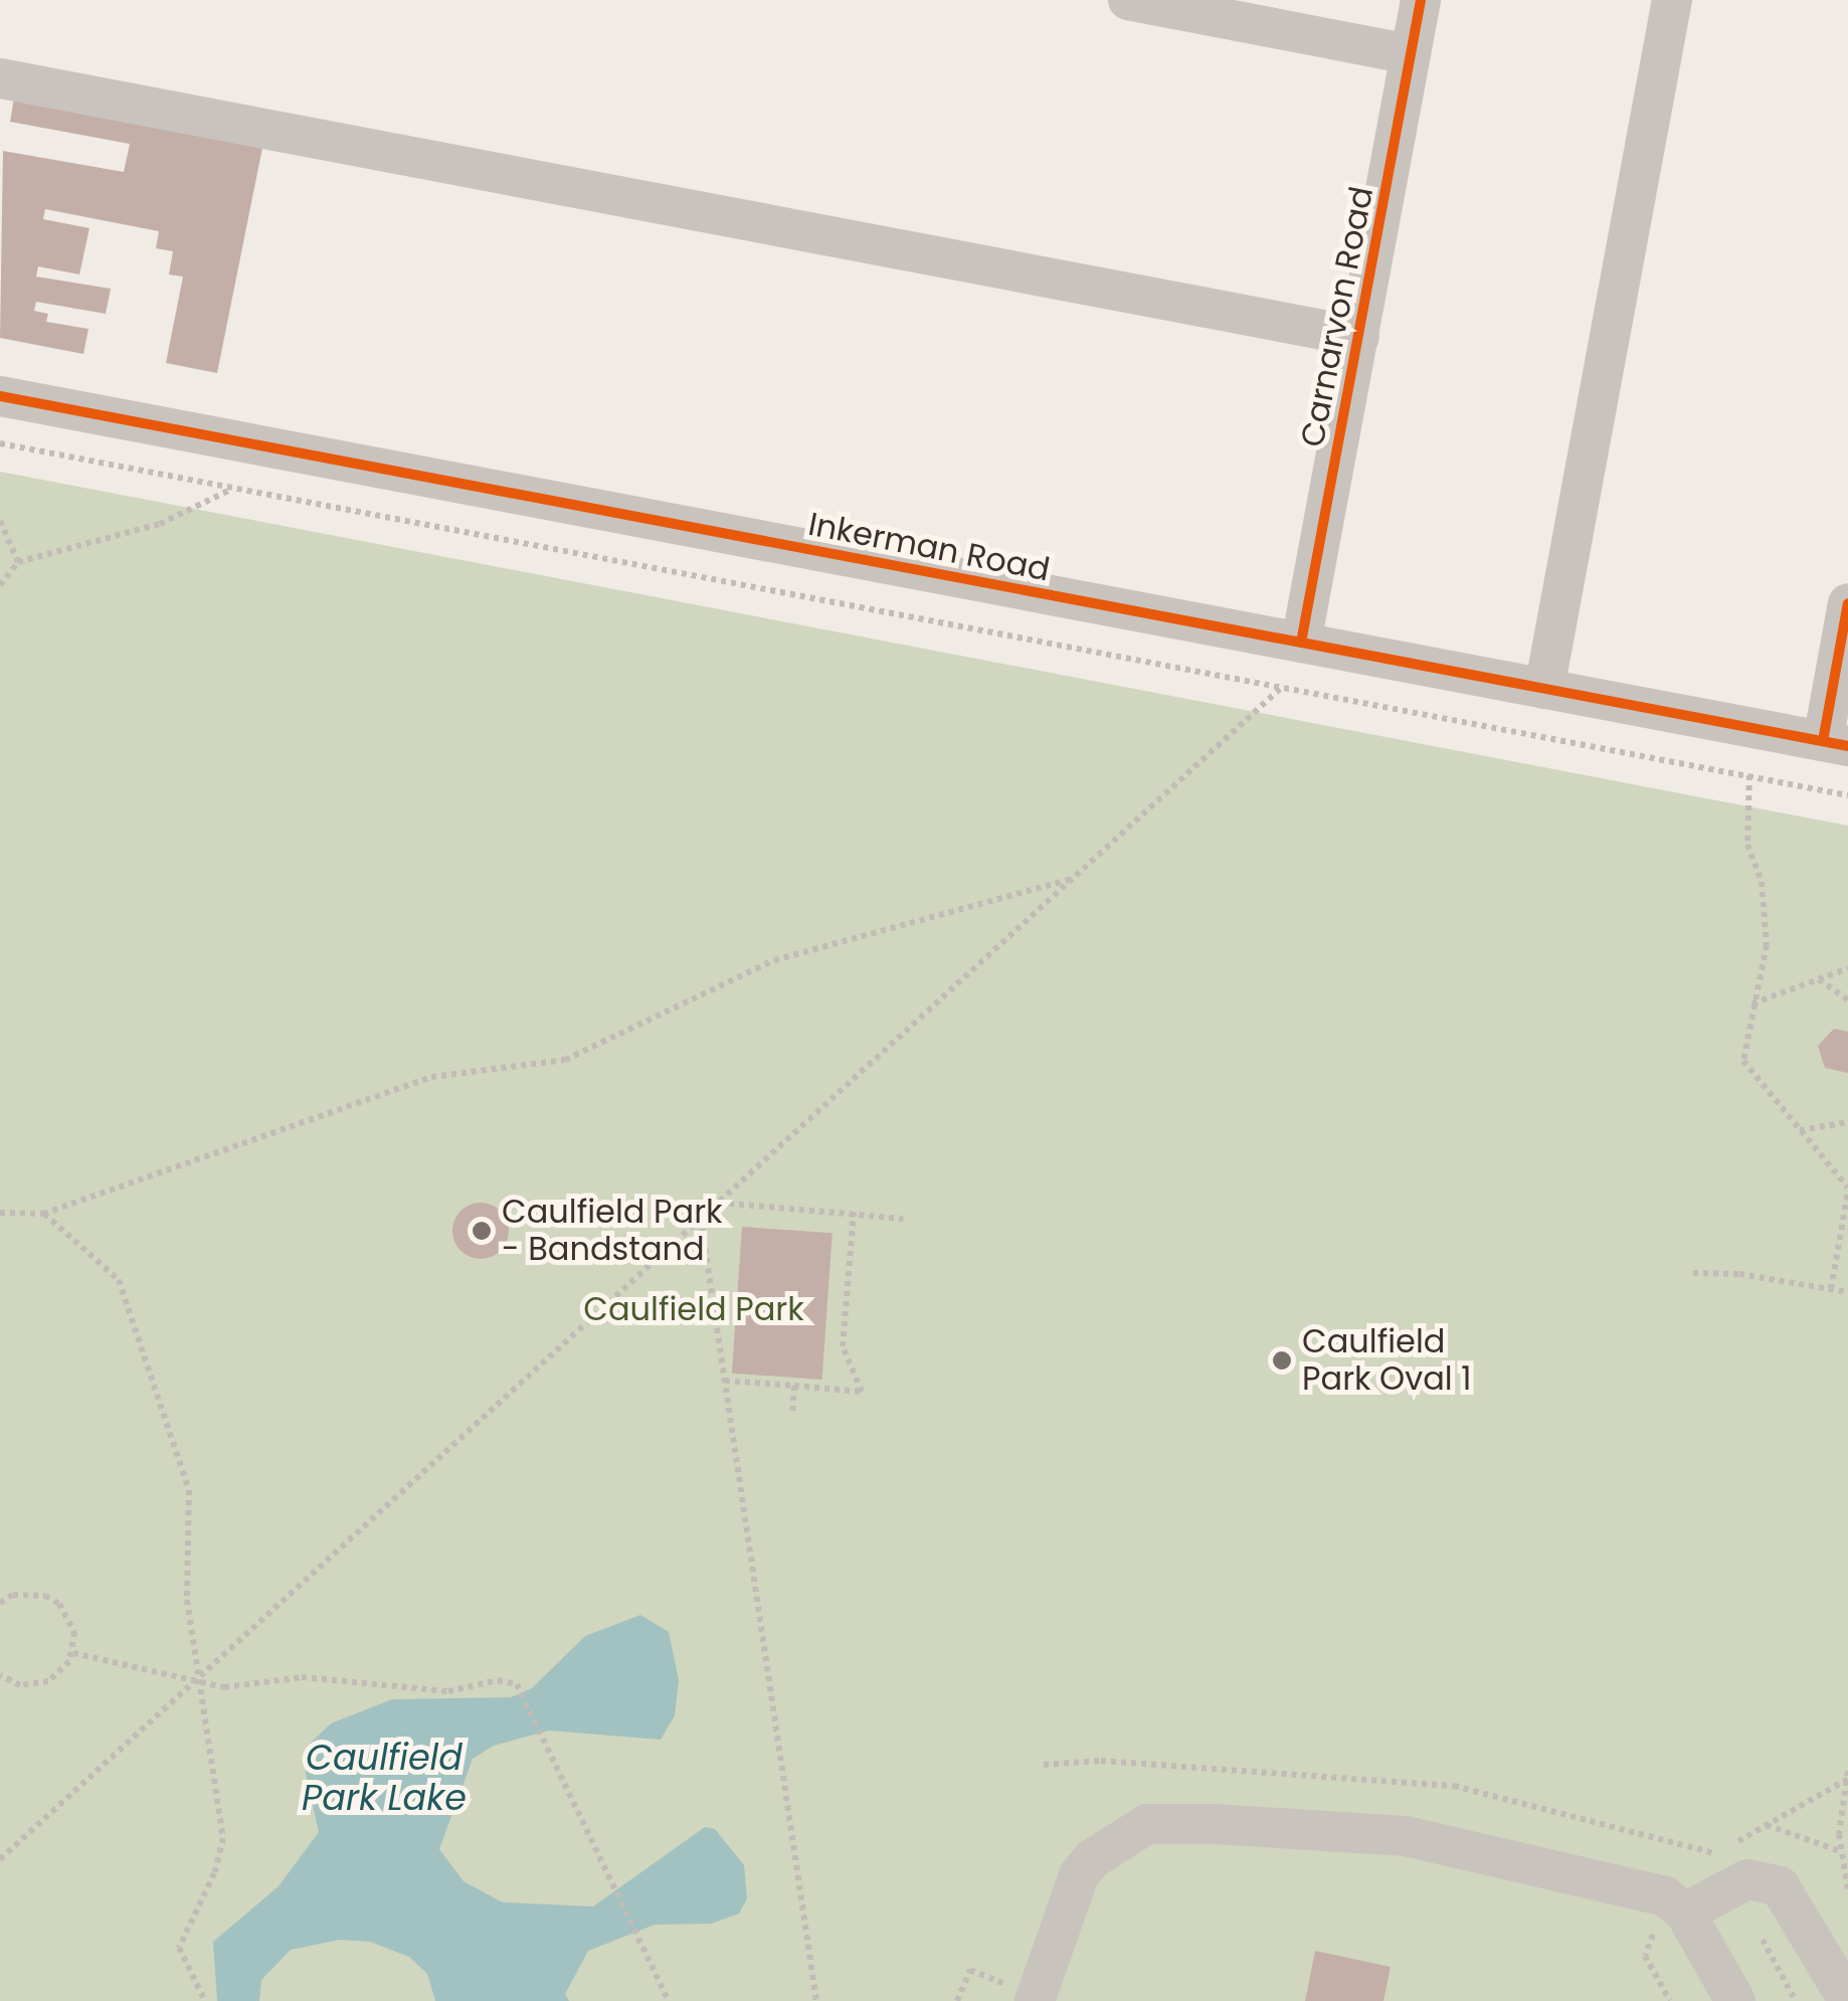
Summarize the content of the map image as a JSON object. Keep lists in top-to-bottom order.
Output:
{
  "streets": {
    "street": ["Carnarvon Road", "Inkerman Road"]
  },
  "crossings": [
    ["Carnarvon Road", "Inkerman Road"]
  ],
  "water": ["Caulfield Park Lake"],
  "parks": ["Caulfield Park"],
  "places": ["Caulfield Park - Bandstand", "Caulfield Park Oval 1"]
}
